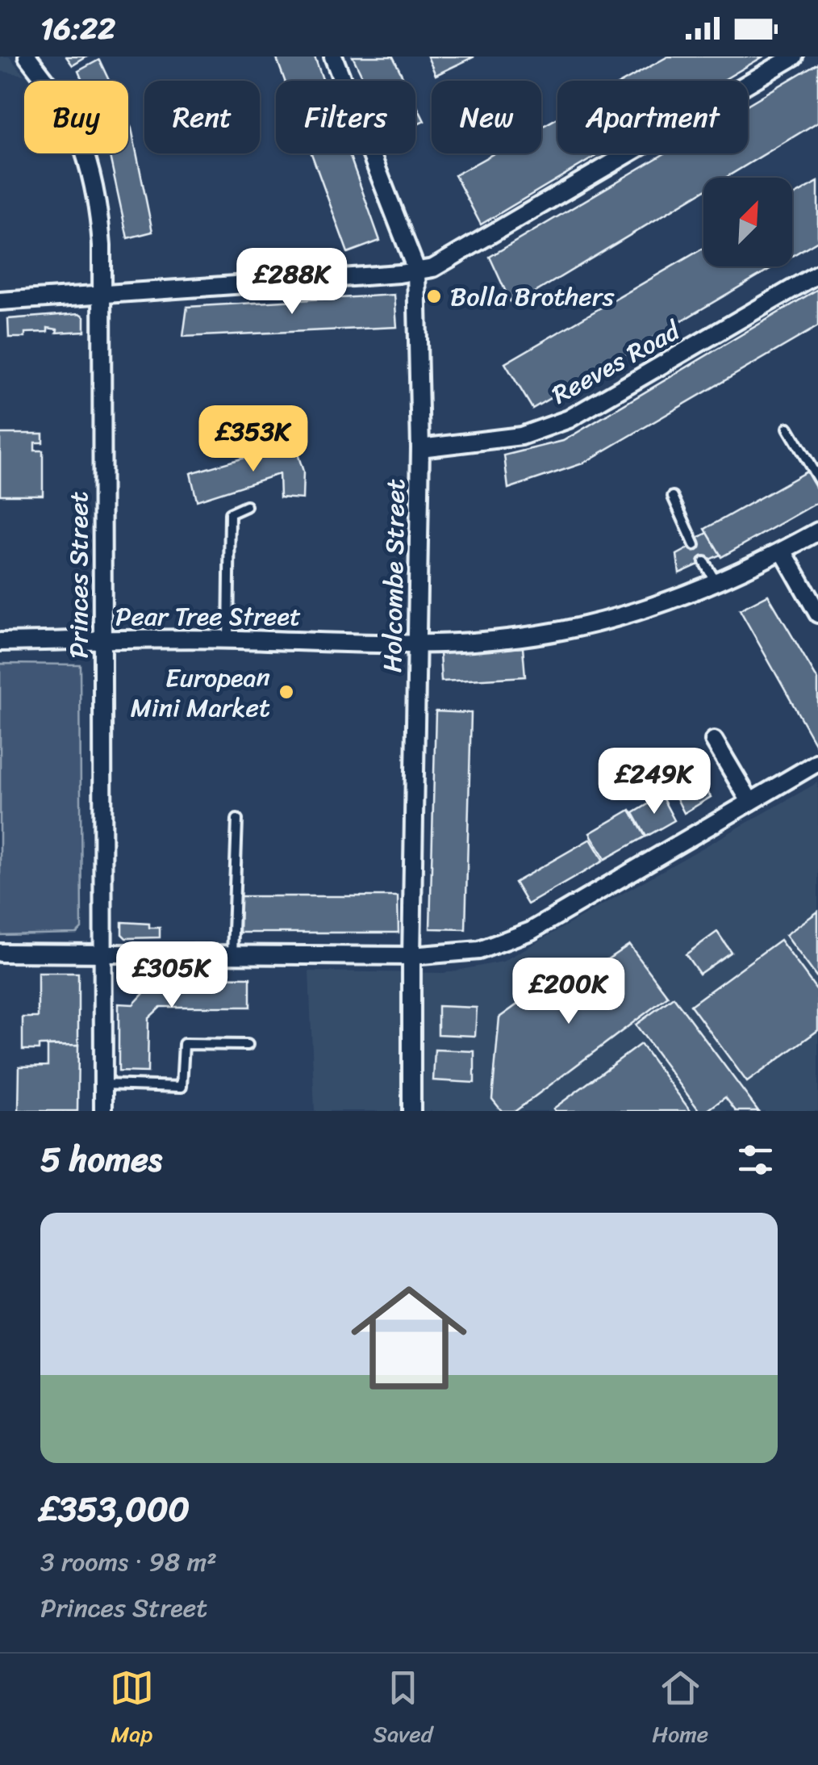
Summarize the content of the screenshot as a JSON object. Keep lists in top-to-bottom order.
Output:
{
  "streets": {
    "street": [
      "Reeves Road",
      "Princes Street",
      "Holcombe Street",
      "Pear Tree Street"
    ]
  },
  "crossings": [
    ["Reeves Road", "Holcombe Street"],
    ["Princes Street", "Pear Tree Street"],
    ["Holcombe Street", "Pear Tree Street"]
  ],
  "places": ["Bolla Brothers", "European Mini Market"],
  "north": "top right",
  "page": {
    "status": "16:22",
    "chip": [
      "Buy",
      "Rent",
      "Filters",
      "New",
      "Apartment"
    ],
    "price": [
      "£288K",
      "£353K",
      "£249K",
      "£305K",
      "£200K"
    ],
    "heading": "5 homes",
    "list": [
      {
        "name": "£353,000",
        "note": "3 rooms · 98 m² · Princes Street"
      }
    ],
    "tabs": ["Map", "Saved", "Home"]
  }
}
